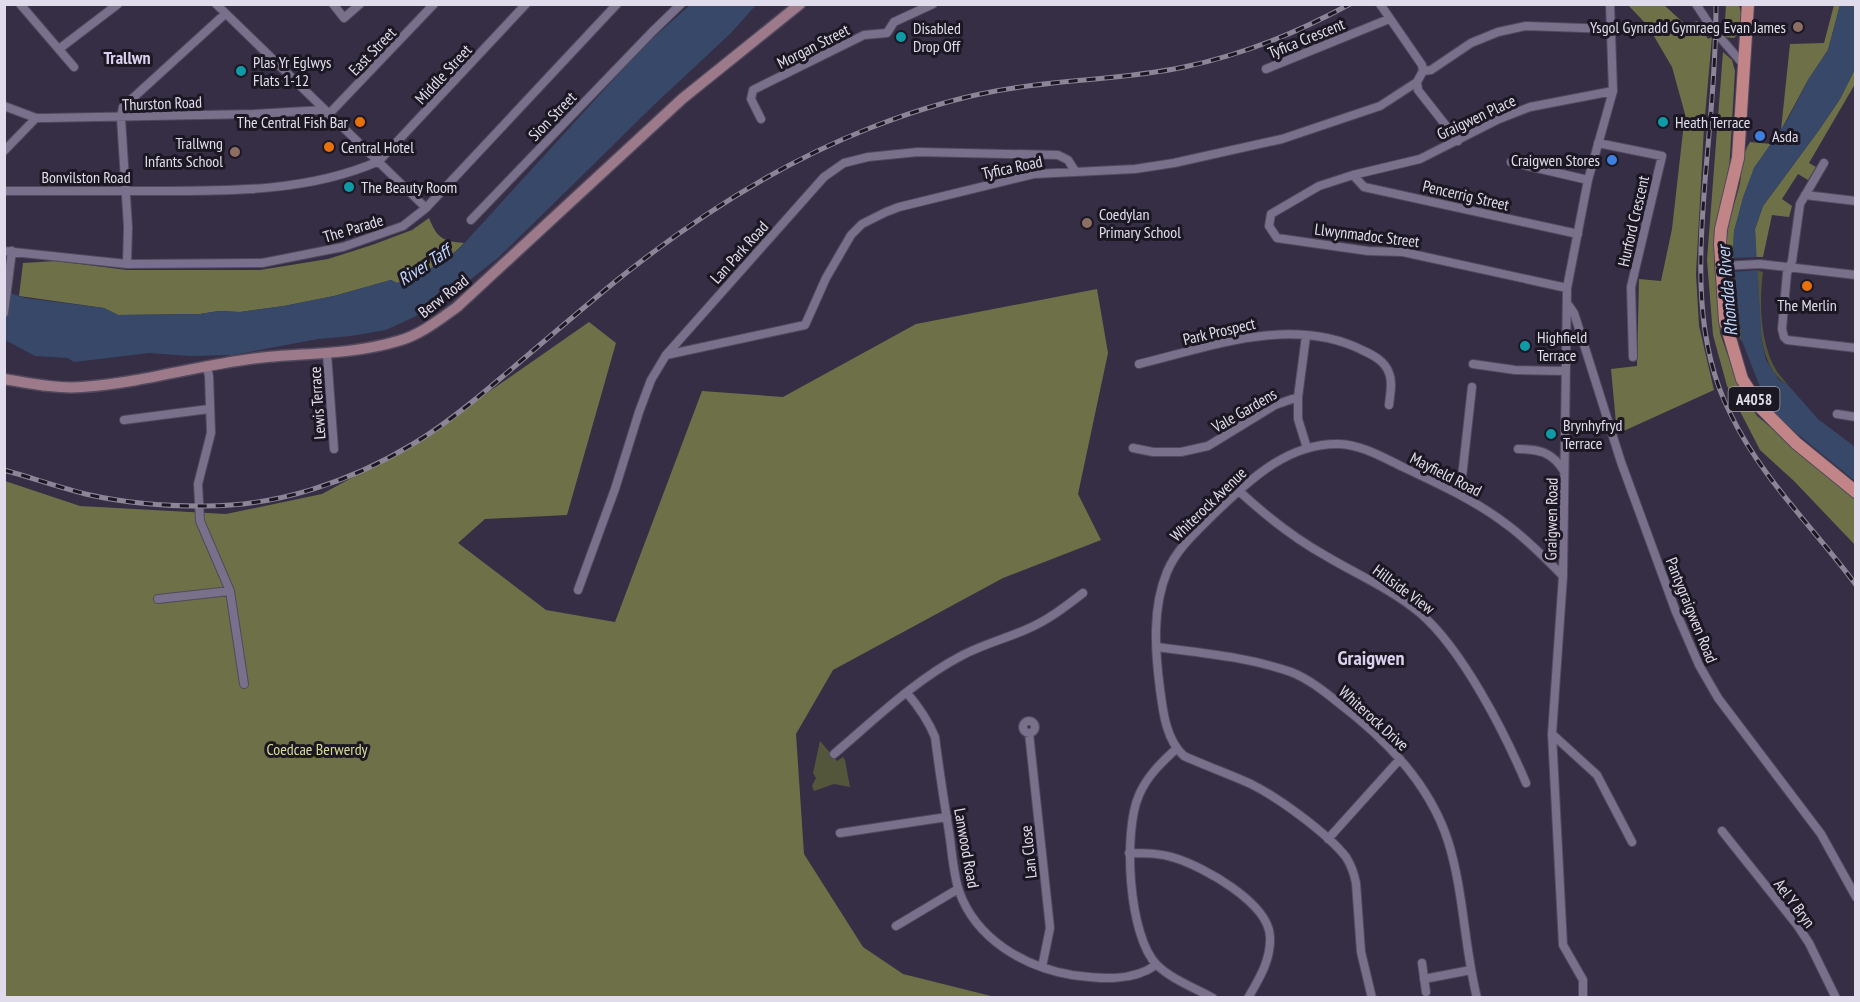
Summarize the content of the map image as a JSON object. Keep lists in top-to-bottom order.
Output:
{
  "streets": {
    "main road": ["Berw Road", "A4058"],
    "street": [
      "Tyfica Crescent",
      "Morgan Street",
      "East Street",
      "Middle Street",
      "Thurston Road",
      "Sion Street",
      "Graigwen Place",
      "Tyfica Road",
      "Bonvilston Road",
      "Pencerrig Street",
      "Hurford Crescent",
      "The Parade",
      "Llwynmadoc Street",
      "Lan Park Road",
      "Park Prospect",
      "Lewis Terrace",
      "Vale Gardens",
      "Mayfield Road",
      "Whiterock Avenue",
      "Graigwen Road",
      "Hillside View",
      "Pantygraigwen Road",
      "Whiterock Drive",
      "Lanwood Road",
      "Lan Close",
      "Ael Y Bryn"
    ]
  },
  "crossings": [
    ["East Street", "Thurston Road"],
    ["Middle Street", "Bonvilston Road"],
    ["Graigwen Place", "Pencerrig Street"],
    ["Graigwen Place", "Llwynmadoc Street"],
    ["Graigwen Place", "Graigwen Road"],
    ["Tyfica Road", "Lan Park Road"],
    ["Pencerrig Street", "Llwynmadoc Street"],
    ["Pencerrig Street", "Graigwen Road"],
    ["Hurford Crescent", "Graigwen Road"],
    ["Llwynmadoc Street", "Graigwen Road"],
    ["Berw Road", "Lewis Terrace"],
    ["Mayfield Road", "Whiterock Avenue"],
    ["Mayfield Road", "Graigwen Road"],
    ["Whiterock Avenue", "Hillside View"],
    ["Whiterock Avenue", "Whiterock Drive"],
    ["Graigwen Road", "Pantygraigwen Road"],
    ["Lanwood Road", "Lan Close"]
  ],
  "districts": ["Trallwn", "Graigwen"],
  "water": ["River Taff", "Rhondda River"],
  "parks": ["Coedcae Berwerdy"],
  "places": [
    "Ysgol Gynradd Gymraeg Evan James",
    "Disabled Drop Off",
    "Plas Yr Eglwys Flats 1-12",
    "The Central Fish Bar",
    "Heath Terrace",
    "Asda",
    "Central Hotel",
    "Trallwng Infants School",
    "Craigwen Stores",
    "The Beauty Room",
    "Coedylan Primary School",
    "The Merlin",
    "Highfield Terrace",
    "Brynhyfryd Terrace"
  ]
}
